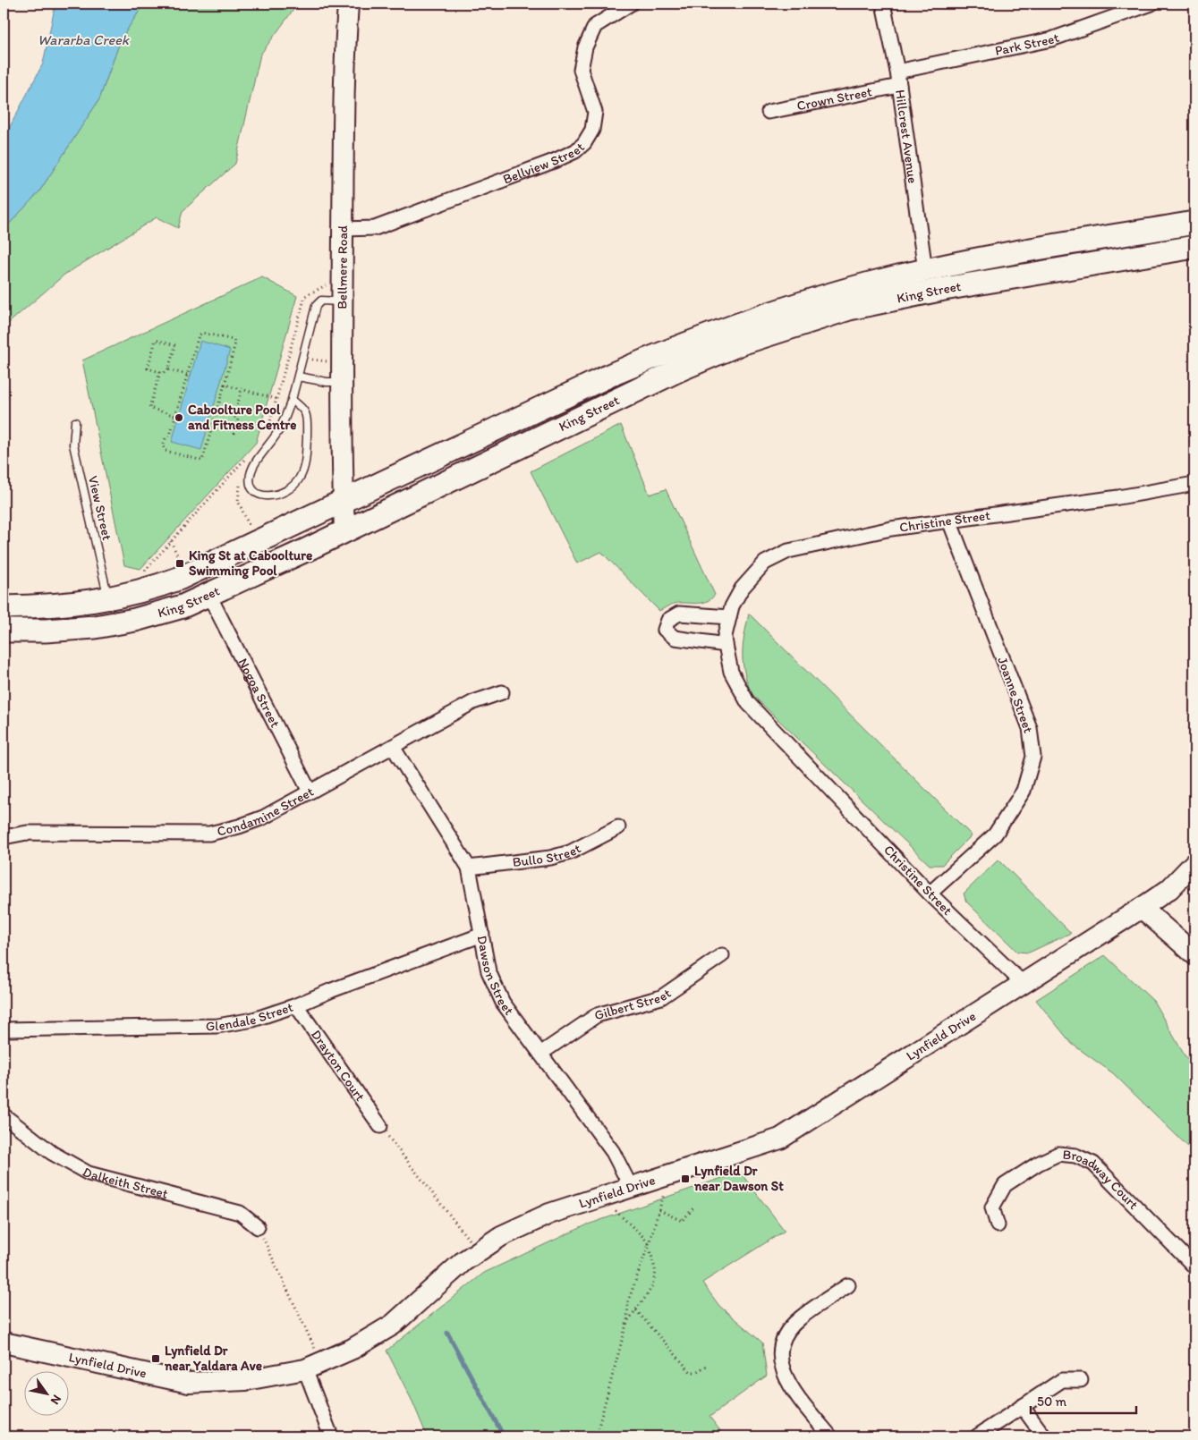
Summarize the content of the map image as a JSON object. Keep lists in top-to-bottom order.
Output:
{
  "streets": {
    "main road": ["King Street"],
    "street": [
      "Park Street",
      "Crown Street",
      "Hillcrest Avenue",
      "Bellview Street",
      "Bellmere Road",
      "Christine Street",
      "Nogoa Street",
      "Joanne Street",
      "Condamine Street",
      "Bullo Street",
      "Dawson Street",
      "Gilbert Street",
      "Glendale Street",
      "Lynfield Drive",
      "Drayton Court",
      "Dalkeith Street",
      "Broadway Court"
    ],
    "lane": ["View Street"]
  },
  "crossings": [
    ["Park Street", "Hillcrest Avenue"],
    ["Crown Street", "Hillcrest Avenue"],
    ["Hillcrest Avenue", "King Street"],
    ["Bellview Street", "Bellmere Road"],
    ["Bellmere Road", "King Street"],
    ["King Street", "View Street"],
    ["King Street", "Nogoa Street"],
    ["Christine Street", "Joanne Street"],
    ["Christine Street", "Lynfield Drive"],
    ["Nogoa Street", "Condamine Street"],
    ["Condamine Street", "Dawson Street"],
    ["Bullo Street", "Dawson Street"],
    ["Dawson Street", "Gilbert Street"],
    ["Dawson Street", "Glendale Street"],
    ["Dawson Street", "Lynfield Drive"],
    ["Glendale Street", "Drayton Court"]
  ],
  "water": ["Wararba Creek"],
  "places": {
    "other": ["Caboolture Pool and Fitness Centre"],
    "transit": ["King St at Caboolture Swimming Pool", "Lynfield Dr near Dawson St", "Lynfield Dr near Yaldara Ave"]
  },
  "scale_bar": "50 m",
  "north": "bottom right"
}
